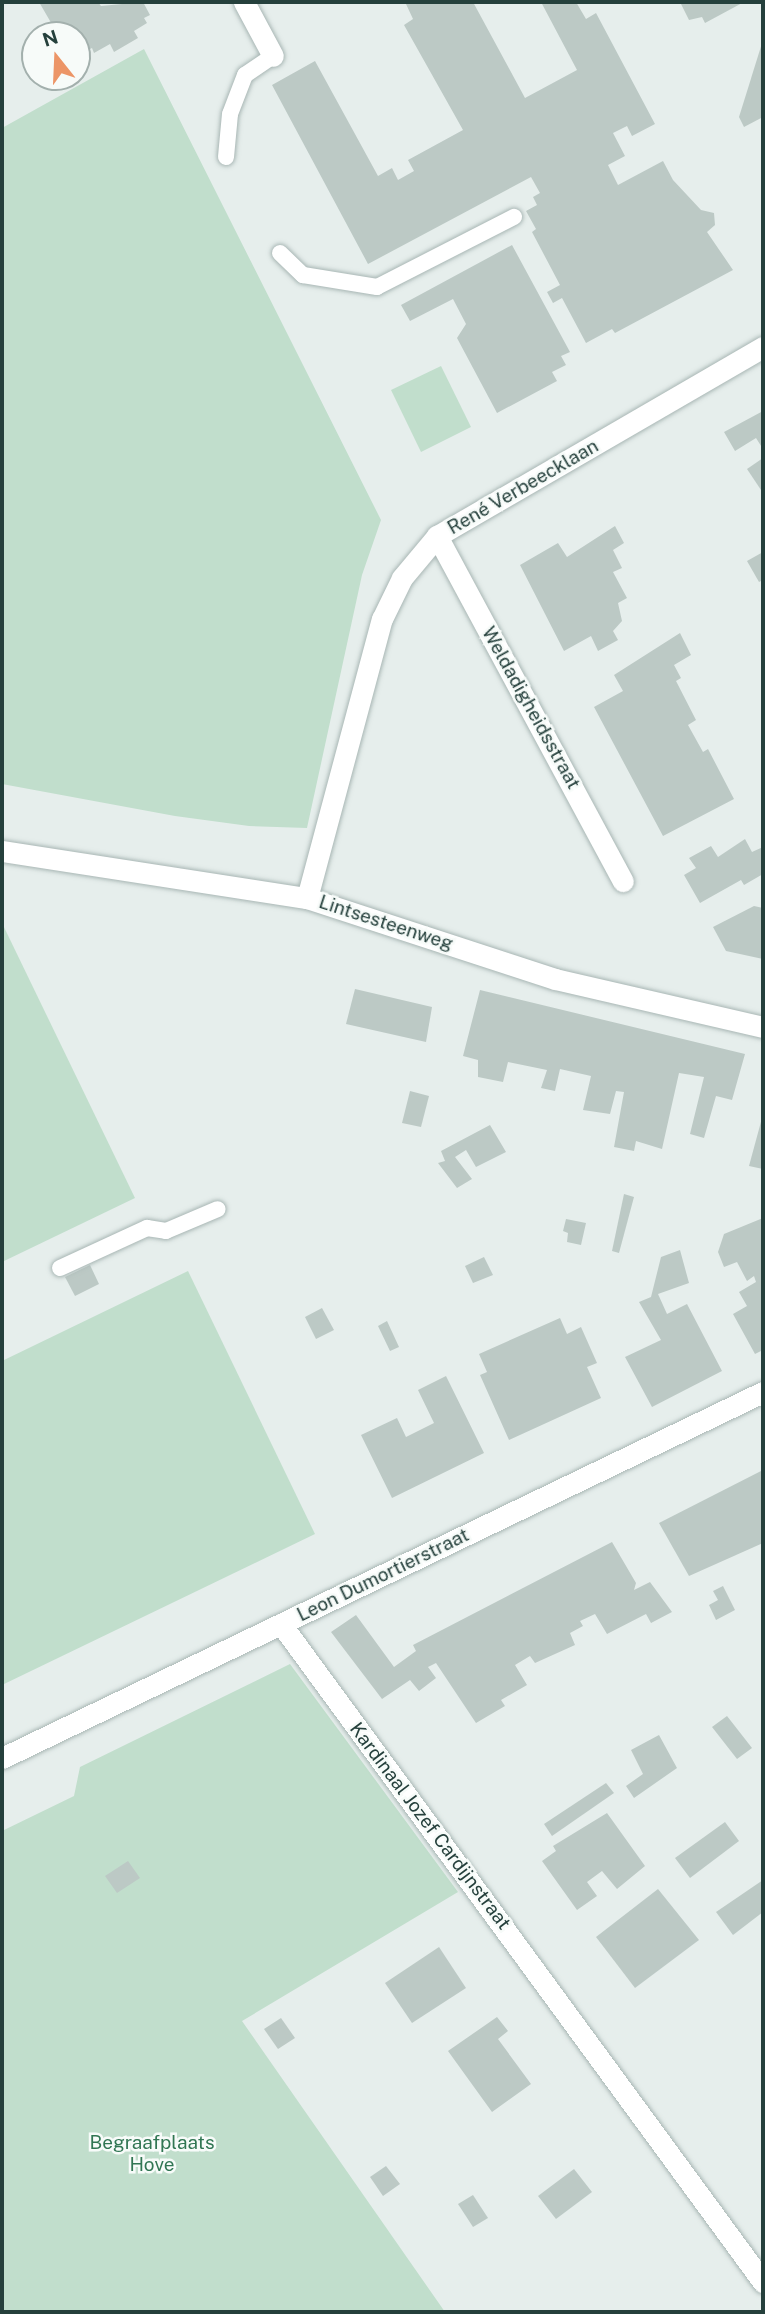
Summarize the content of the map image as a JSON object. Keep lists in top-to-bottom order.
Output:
{
  "streets": {
    "street": [
      "René Verbeecklaan",
      "Weldadigheidsstraat",
      "Lintsesteenweg",
      "Leon Dumortierstraat",
      "Kardinaal Jozef Cardijnstraat"
    ]
  },
  "crossings": [
    ["René Verbeecklaan", "Weldadigheidsstraat"],
    ["René Verbeecklaan", "Lintsesteenweg"],
    ["Leon Dumortierstraat", "Kardinaal Jozef Cardijnstraat"]
  ],
  "parks": ["Begraafplaats Hove"],
  "north": "top"
}
